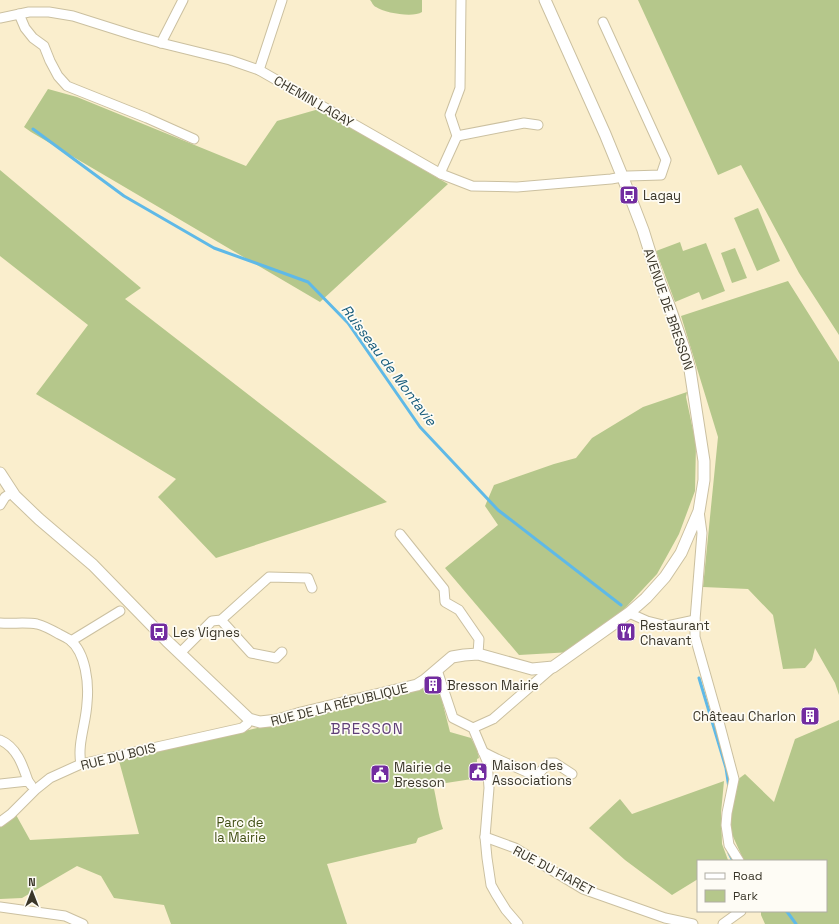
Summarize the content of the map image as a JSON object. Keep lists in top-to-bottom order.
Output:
{
  "streets": {
    "street": [
      "CHEMIN LAGAY",
      "AVENUE DE BRESSON",
      "RUE DE LA RÉPUBLIQUE",
      "RUE DU BOIS",
      "RUE DU FIARET"
    ]
  },
  "crossings": [
    ["CHEMIN LAGAY", "AVENUE DE BRESSON"],
    ["AVENUE DE BRESSON", "RUE DE LA RÉPUBLIQUE"],
    ["RUE DE LA RÉPUBLIQUE", "RUE DU BOIS"]
  ],
  "districts": ["BRESSON"],
  "water": ["Ruisseau de Montavie"],
  "parks": ["Parc de la Mairie"],
  "places": {
    "bus stop": ["Lagay", "Les Vignes"],
    "restaurant": ["Restaurant Chavant"],
    "building": ["Bresson Mairie", "Château Charlon"],
    "public building": ["Maison des Associations", "Mairie de Bresson"]
  },
  "legend": ["Road", "Park"],
  "north": "top"
}
